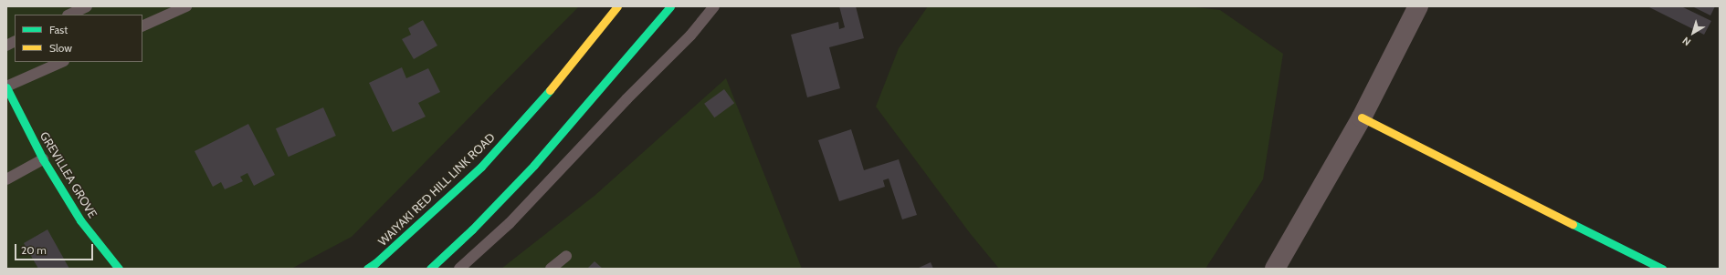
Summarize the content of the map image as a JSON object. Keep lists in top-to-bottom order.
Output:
{
  "streets": {
    "main road": ["GREVILLEA GROVE", "WAIYAKI RED HILL LINK ROAD"]
  },
  "legend": ["Fast", "Slow"],
  "scale_bar": "20 m",
  "north": "bottom left"
}
